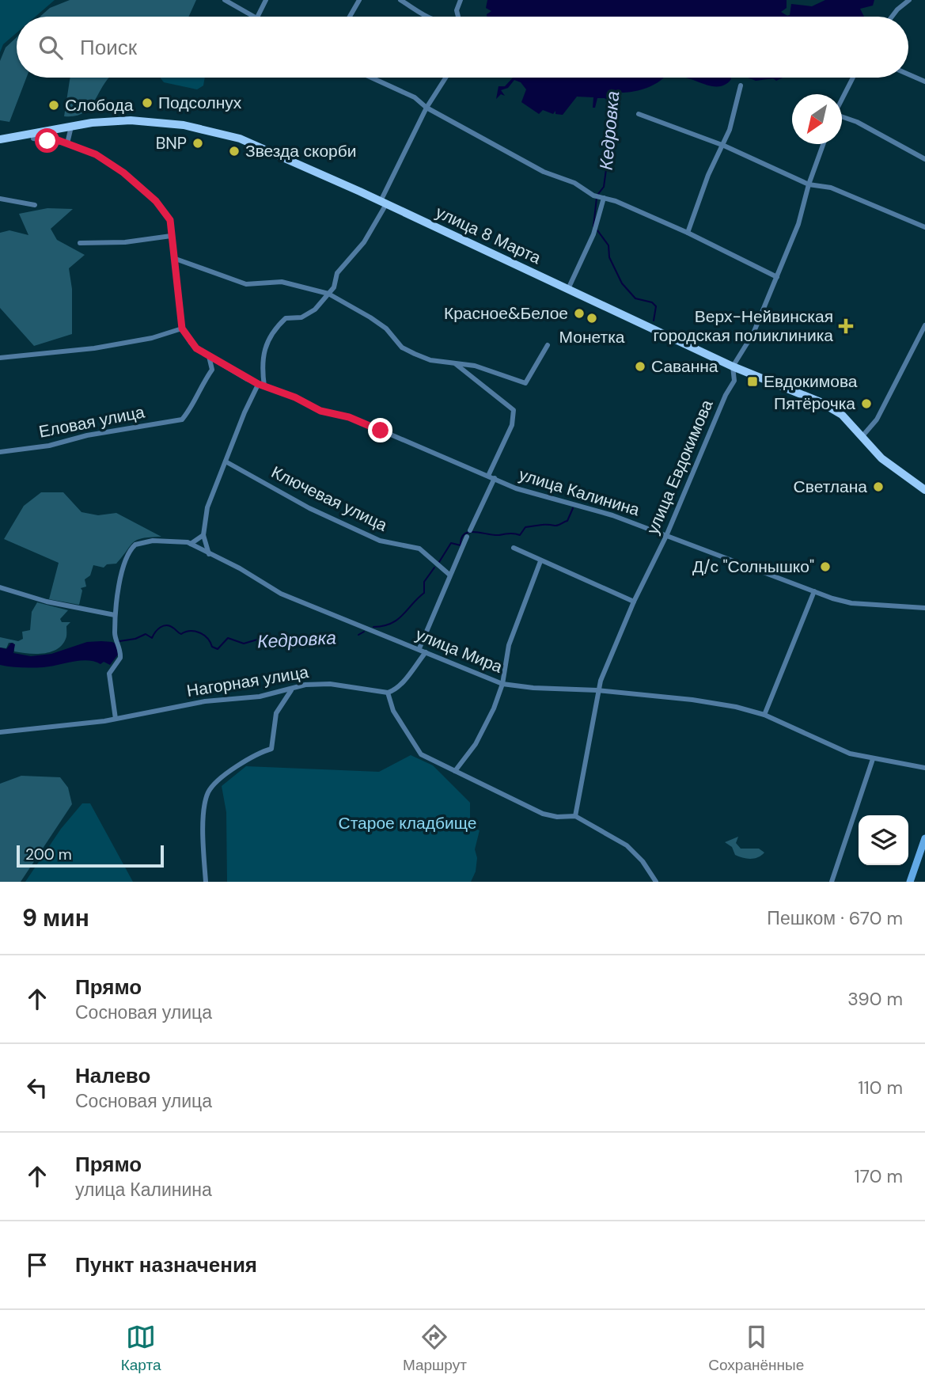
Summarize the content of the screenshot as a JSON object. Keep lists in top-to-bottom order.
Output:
{
  "streets": {
    "main road": ["улица 8 Марта"],
    "street": [
      "Еловая улица",
      "улица Евдокимова",
      "улица Калинина",
      "Ключевая улица",
      "улица Мира",
      "Нагорная улица"
    ]
  },
  "crossings": [
    ["улица 8 Марта", "улица Евдокимова"],
    ["улица Евдокимова", "улица Калинина"],
    ["улица Евдокимова", "улица Мира"],
    ["улица Мира", "Нагорная улица"]
  ],
  "water": ["Кедровка"],
  "parks": ["Старое кладбище"],
  "places": {
    "other": [
      "Подсолнух",
      "Слобода",
      "BNP",
      "Звезда скорби",
      "Красное&Белое",
      "Монетка",
      "Саванна",
      "Пятёрочка",
      "Светлана",
      "Д/с \"Солнышко\""
    ],
    "health": ["Верх-Нейвинская городская поликлиника"],
    "transit": ["Евдокимова"]
  },
  "scale_bar": "200 m",
  "north": "bottom left",
  "page": {
    "search": "Поиск",
    "scale": "200 m",
    "heading": ["9 мин", "Пешком · 670 m"],
    "list": [
      ["Прямо", "Сосновая улица", "390 m"],
      ["Налево", "Сосновая улица", "110 m"],
      ["Прямо", "улица Калинина", "170 m"],
      "Пункт назначения"
    ],
    "nav": ["Карта", "Маршрут", "Сохранённые"]
  }
}
